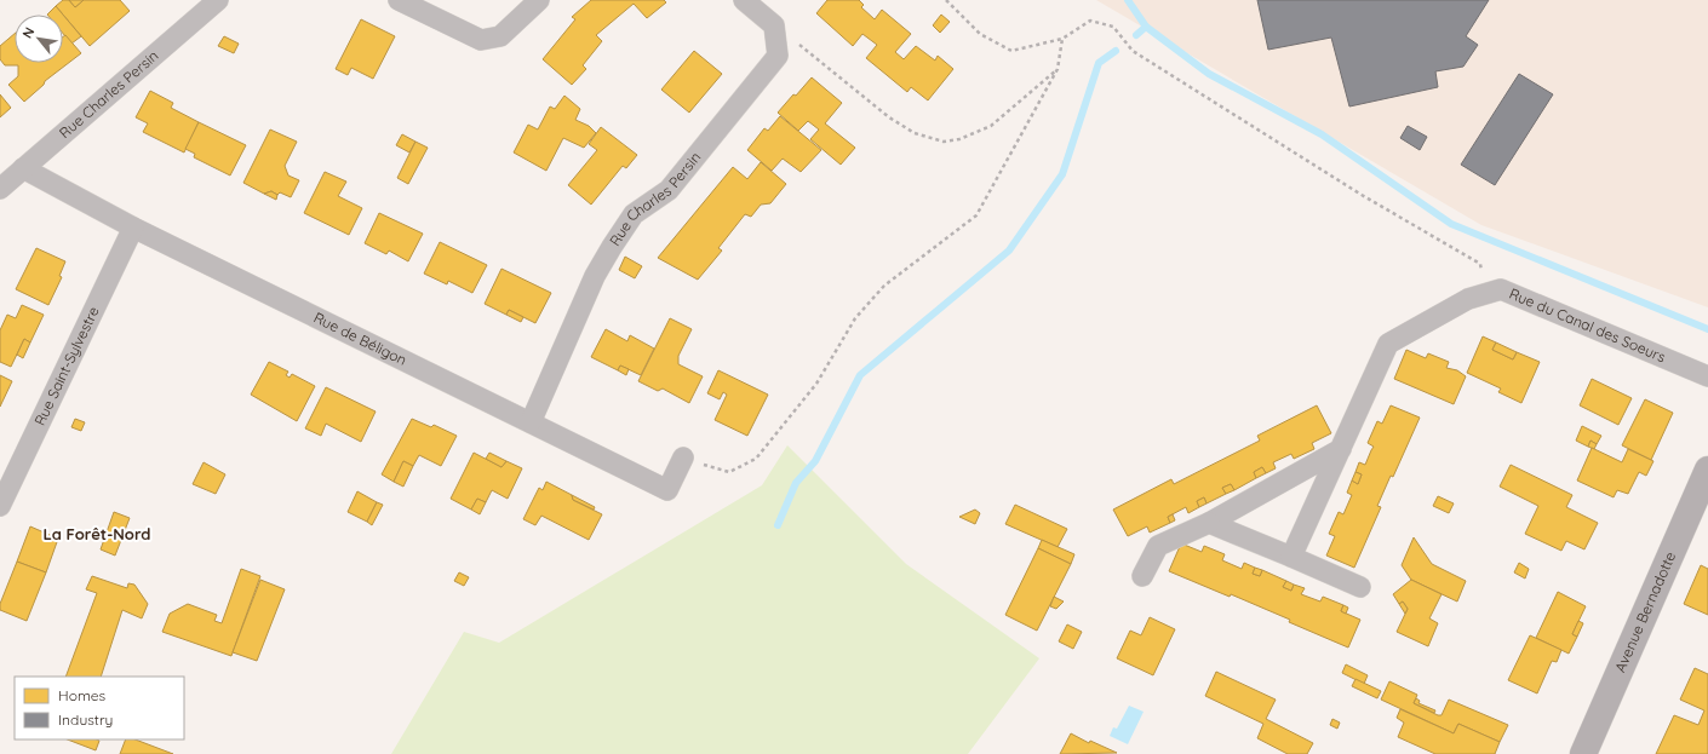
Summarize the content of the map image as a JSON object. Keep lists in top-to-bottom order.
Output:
{
  "streets": {
    "street": [
      "Rue Charles Persin",
      "Rue du Canal des Soeurs",
      "Rue de Béligon",
      "Rue Saint-Sylvestre",
      "Avenue Bernadotte"
    ]
  },
  "crossings": [
    ["Rue Charles Persin", "Rue de Béligon"],
    ["Rue de Béligon", "Rue Saint-Sylvestre"]
  ],
  "districts": ["La Forêt-Nord"],
  "legend": ["Homes", "Industry"],
  "north": "top left"
}
